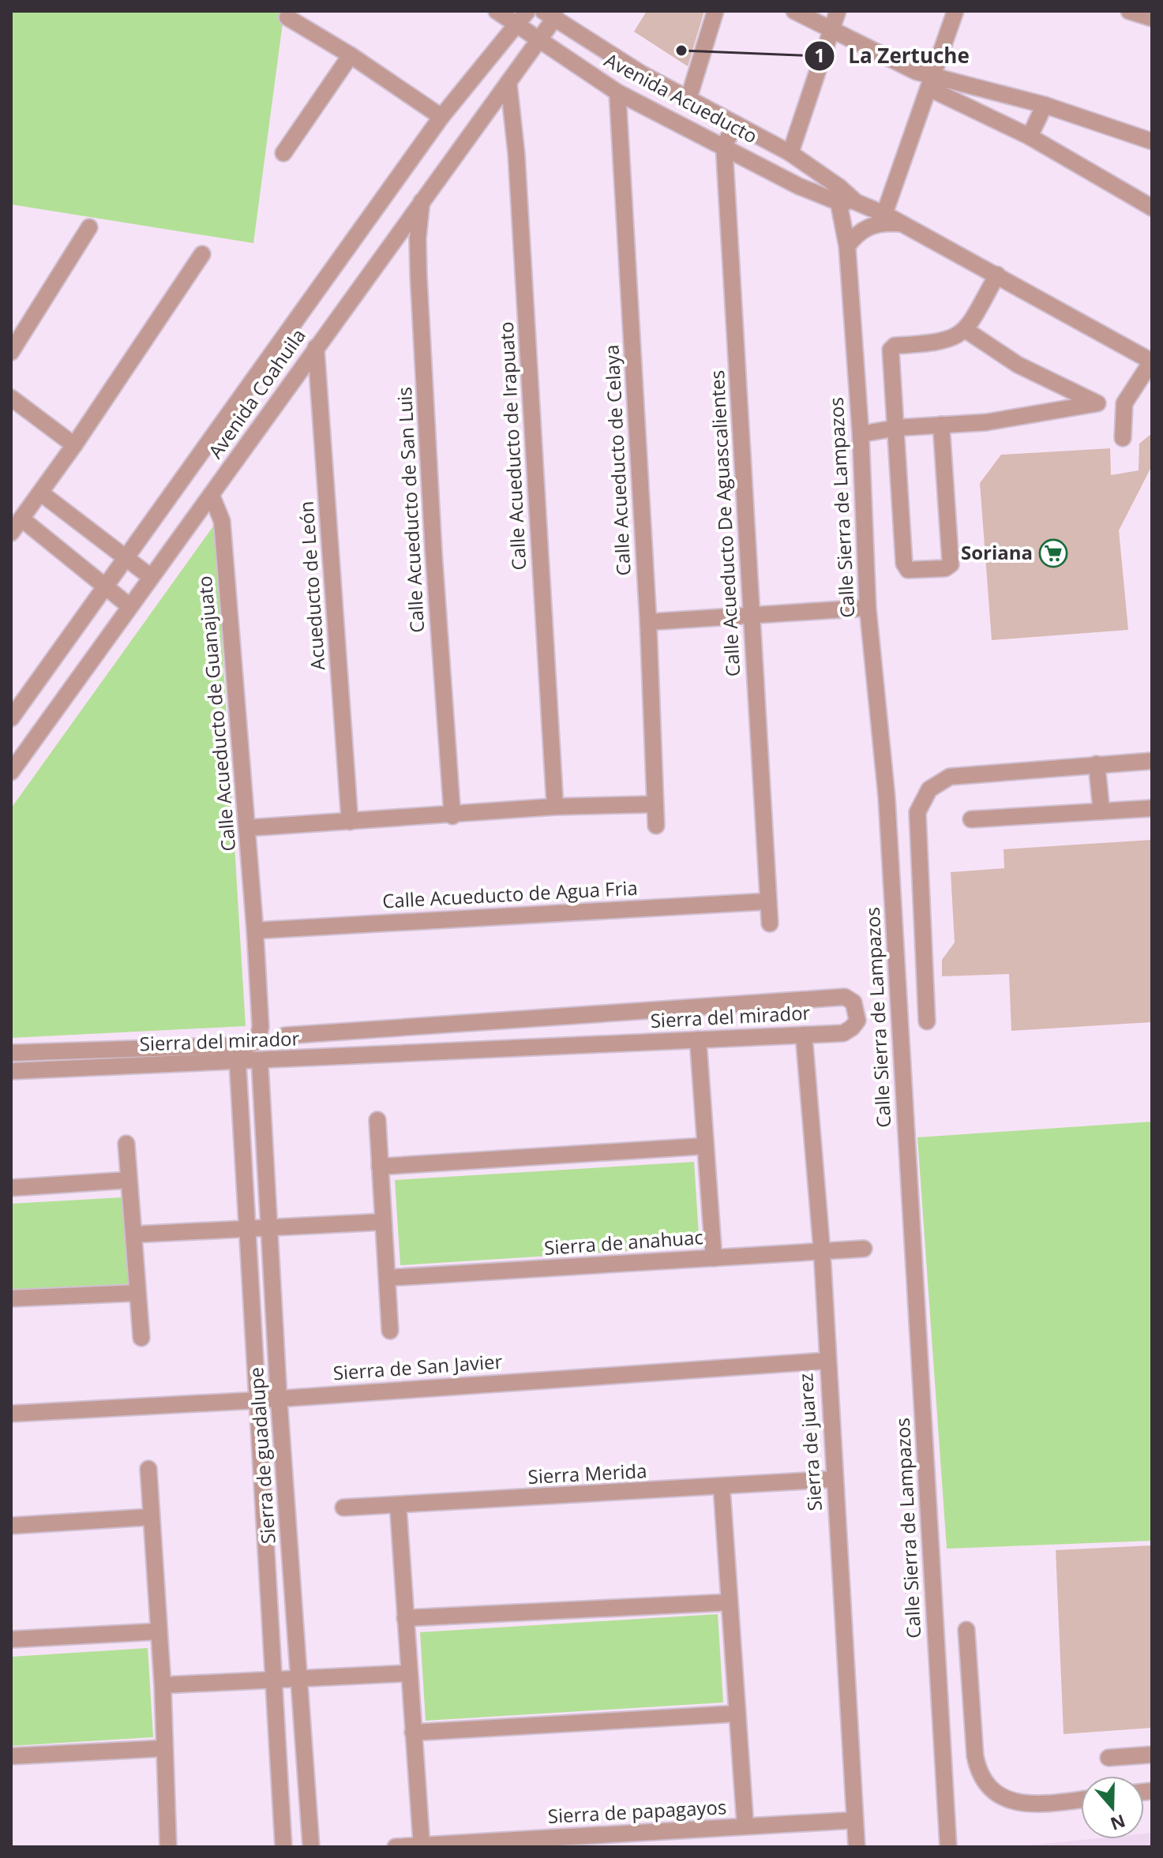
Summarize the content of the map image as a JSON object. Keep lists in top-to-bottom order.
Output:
{
  "streets": {
    "street": [
      "Avenida Acueducto",
      "Avenida Coahuila",
      "Calle Acueducto de Irapuato",
      "Calle Acueducto de Celaya",
      "Calle Sierra de Lampazos",
      "Calle Acueducto de San Luis",
      "Calle Acueducto De Aguascalientes",
      "Acueducto de León",
      "Calle Acueducto de Guanajuato",
      "Calle Acueducto de Agua Fria",
      "Sierra del mirador",
      "Sierra de anahuac",
      "Sierra de San Javier",
      "Sierra de juarez",
      "Sierra de guadalupe",
      "Sierra Merida",
      "Sierra de papagayos"
    ]
  },
  "crossings": [
    ["Avenida Acueducto", "Avenida Coahuila"],
    ["Avenida Acueducto", "Calle Acueducto de Celaya"],
    ["Avenida Acueducto", "Calle Sierra de Lampazos"],
    ["Avenida Acueducto", "Calle Acueducto De Aguascalientes"],
    ["Avenida Coahuila", "Calle Acueducto de Irapuato"],
    ["Avenida Coahuila", "Calle Acueducto de San Luis"],
    ["Avenida Coahuila", "Acueducto de León"],
    ["Avenida Coahuila", "Calle Acueducto de Guanajuato"],
    ["Calle Acueducto De Aguascalientes", "Calle Acueducto de Agua Fria"],
    ["Calle Acueducto de Guanajuato", "Calle Acueducto de Agua Fria"],
    ["Calle Acueducto de Guanajuato", "Sierra del mirador"],
    ["Sierra del mirador", "Sierra de juarez"],
    ["Sierra del mirador", "Sierra de guadalupe"],
    ["Sierra de anahuac", "Sierra de juarez"],
    ["Sierra de San Javier", "Sierra de juarez"],
    ["Sierra de San Javier", "Sierra de guadalupe"],
    ["Sierra de juarez", "Sierra Merida"],
    ["Sierra de juarez", "Sierra de papagayos"]
  ],
  "places": {
    "other": ["La Zertuche"],
    "supermarket": ["Soriana"]
  },
  "north": "bottom"
}
